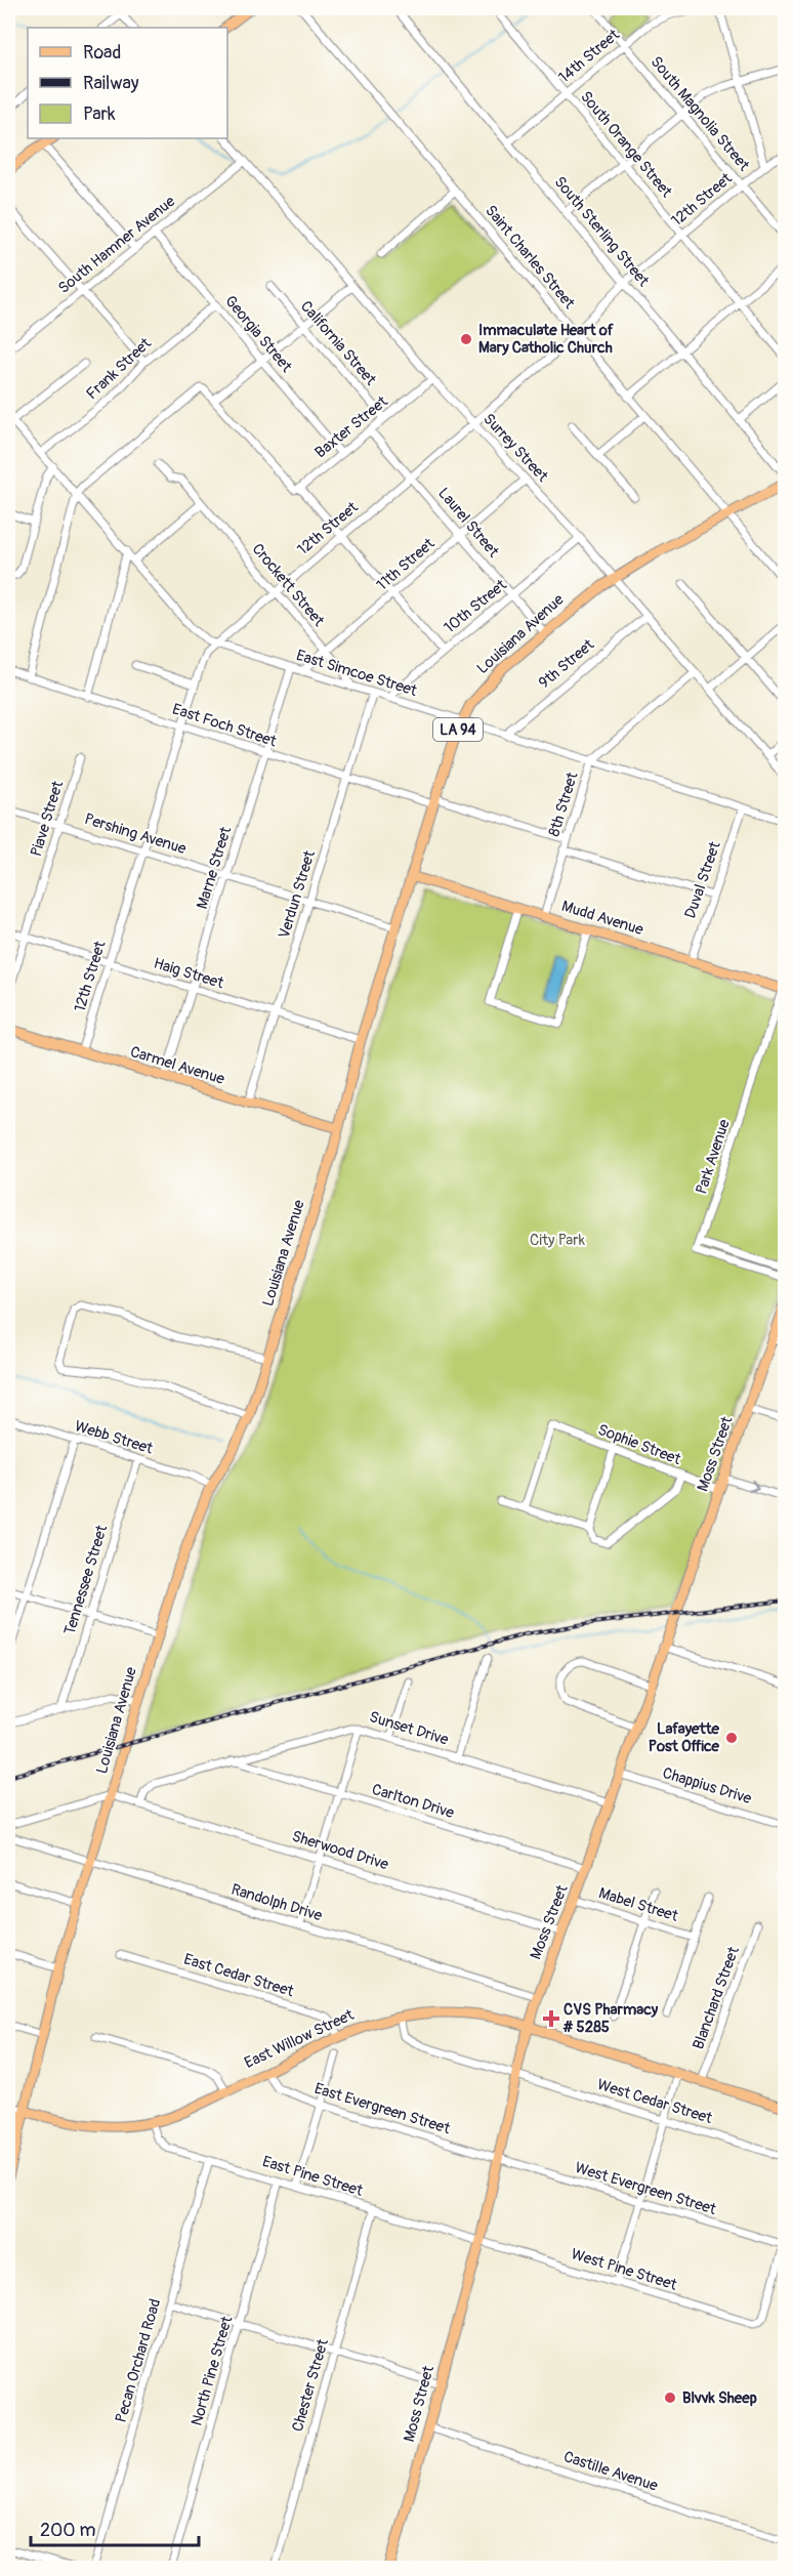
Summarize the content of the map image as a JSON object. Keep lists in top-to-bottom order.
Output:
{
  "streets": {
    "main road": [
      "Louisiana Avenue",
      "LA 94",
      "Mudd Avenue",
      "Carmel Avenue",
      "Moss Street",
      "East Willow Street"
    ],
    "street": [
      "14th Street",
      "South Magnolia Street",
      "South Orange Street",
      "12th Street",
      "South Sterling Street",
      "South Hamner Avenue",
      "Saint Charles Street",
      "Georgia Street",
      "California Street",
      "Frank Street",
      "Baxter Street",
      "Surrey Street",
      "Laurel Street",
      "11th Street",
      "Crockett Street",
      "10th Street",
      "9th Street",
      "East Simcoe Street",
      "East Foch Street",
      "8th Street",
      "Piave Street",
      "Pershing Avenue",
      "Marne Street",
      "Duval Street",
      "Verdun Street",
      "Haig Street",
      "Park Avenue",
      "Webb Street",
      "Sophie Street",
      "Tennessee Street",
      "Sunset Drive",
      "Chappius Drive",
      "Carlton Drive",
      "Sherwood Drive",
      "Randolph Drive",
      "Mabel Street",
      "East Cedar Street",
      "Blanchard Street",
      "West Cedar Street",
      "East Evergreen Street",
      "East Pine Street",
      "West Evergreen Street",
      "West Pine Street",
      "Pecan Orchard Road",
      "North Pine Street",
      "Chester Street",
      "Castille Avenue"
    ]
  },
  "crossings": [
    ["14th Street", "South Magnolia Street"],
    ["14th Street", "South Orange Street"],
    ["14th Street", "South Sterling Street"],
    ["South Magnolia Street", "12th Street"],
    ["South Orange Street", "12th Street"],
    ["12th Street", "South Sterling Street"],
    ["12th Street", "Saint Charles Street"],
    ["12th Street", "Surrey Street"],
    ["12th Street", "Laurel Street"],
    ["12th Street", "Crockett Street"],
    ["12th Street", "East Simcoe Street"],
    ["12th Street", "East Foch Street"],
    ["12th Street", "Pershing Avenue"],
    ["12th Street", "Haig Street"],
    ["12th Street", "Carmel Avenue"],
    ["South Hamner Avenue", "Georgia Street"],
    ["South Hamner Avenue", "Surrey Street"],
    ["Saint Charles Street", "Louisiana Avenue"],
    ["Georgia Street", "Frank Street"],
    ["Georgia Street", "Baxter Street"],
    ["California Street", "Baxter Street"],
    ["Frank Street", "East Simcoe Street"],
    ["Baxter Street", "Surrey Street"],
    ["Baxter Street", "Laurel Street"],
    ["Surrey Street", "11th Street"],
    ["Surrey Street", "10th Street"],
    ["Surrey Street", "Louisiana Avenue"],
    ["Surrey Street", "9th Street"],
    ["Surrey Street", "8th Street"],
    ["Laurel Street", "11th Street"],
    ["Laurel Street", "10th Street"],
    ["Laurel Street", "Louisiana Avenue"],
    ["11th Street", "Crockett Street"],
    ["11th Street", "East Simcoe Street"],
    ["Crockett Street", "East Simcoe Street"],
    ["10th Street", "East Simcoe Street"],
    ["Louisiana Avenue", "East Simcoe Street"],
    ["Louisiana Avenue", "East Foch Street"],
    ["Louisiana Avenue", "Pershing Avenue"],
    ["Louisiana Avenue", "Mudd Avenue"],
    ["Louisiana Avenue", "Haig Street"],
    ["Louisiana Avenue", "Carmel Avenue"],
    ["Louisiana Avenue", "Webb Street"],
    ["Louisiana Avenue", "Sherwood Drive"],
    ["Louisiana Avenue", "Randolph Drive"],
    ["Louisiana Avenue", "East Willow Street"],
    ["9th Street", "East Simcoe Street"],
    ["East Simcoe Street", "8th Street"],
    ["East Simcoe Street", "Marne Street"],
    ["East Simcoe Street", "Duval Street"],
    ["East Simcoe Street", "Verdun Street"],
    ["East Foch Street", "8th Street"],
    ["East Foch Street", "Marne Street"],
    ["East Foch Street", "Verdun Street"],
    ["8th Street", "Mudd Avenue"],
    ["Piave Street", "Pershing Avenue"],
    ["Piave Street", "Haig Street"],
    ["Pershing Avenue", "Marne Street"],
    ["Pershing Avenue", "Verdun Street"],
    ["Marne Street", "Haig Street"],
    ["Marne Street", "Carmel Avenue"],
    ["Duval Street", "Mudd Avenue"],
    ["Verdun Street", "Haig Street"],
    ["Verdun Street", "Carmel Avenue"],
    ["Mudd Avenue", "Park Avenue"],
    ["Webb Street", "Tennessee Street"],
    ["Sophie Street", "Moss Street"],
    ["Moss Street", "Sunset Drive"],
    ["Moss Street", "Chappius Drive"],
    ["Moss Street", "Carlton Drive"],
    ["Moss Street", "Sherwood Drive"],
    ["Moss Street", "Randolph Drive"],
    ["Moss Street", "Mabel Street"],
    ["Moss Street", "East Willow Street"],
    ["Moss Street", "West Cedar Street"],
    ["Moss Street", "East Evergreen Street"],
    ["Moss Street", "East Pine Street"],
    ["Moss Street", "West Evergreen Street"],
    ["Moss Street", "West Pine Street"],
    ["Moss Street", "Castille Avenue"],
    ["Sunset Drive", "Carlton Drive"],
    ["Sunset Drive", "Sherwood Drive"],
    ["East Cedar Street", "East Willow Street"],
    ["Blanchard Street", "East Willow Street"],
    ["East Willow Street", "East Evergreen Street"],
    ["East Willow Street", "East Pine Street"],
    ["East Evergreen Street", "West Evergreen Street"],
    ["East Pine Street", "West Pine Street"],
    ["East Pine Street", "Pecan Orchard Road"],
    ["East Pine Street", "North Pine Street"],
    ["East Pine Street", "Chester Street"],
    ["West Evergreen Street", "West Pine Street"]
  ],
  "parks": ["City Park"],
  "places": {
    "other": ["Immaculate Heart of Mary Catholic Church", "Lafayette Post Office", "Blvvk Sheep"],
    "health": ["CVS Pharmacy # 5285"]
  },
  "legend": ["Road", "Railway", "Park"],
  "scale_bar": "200 m"
}
